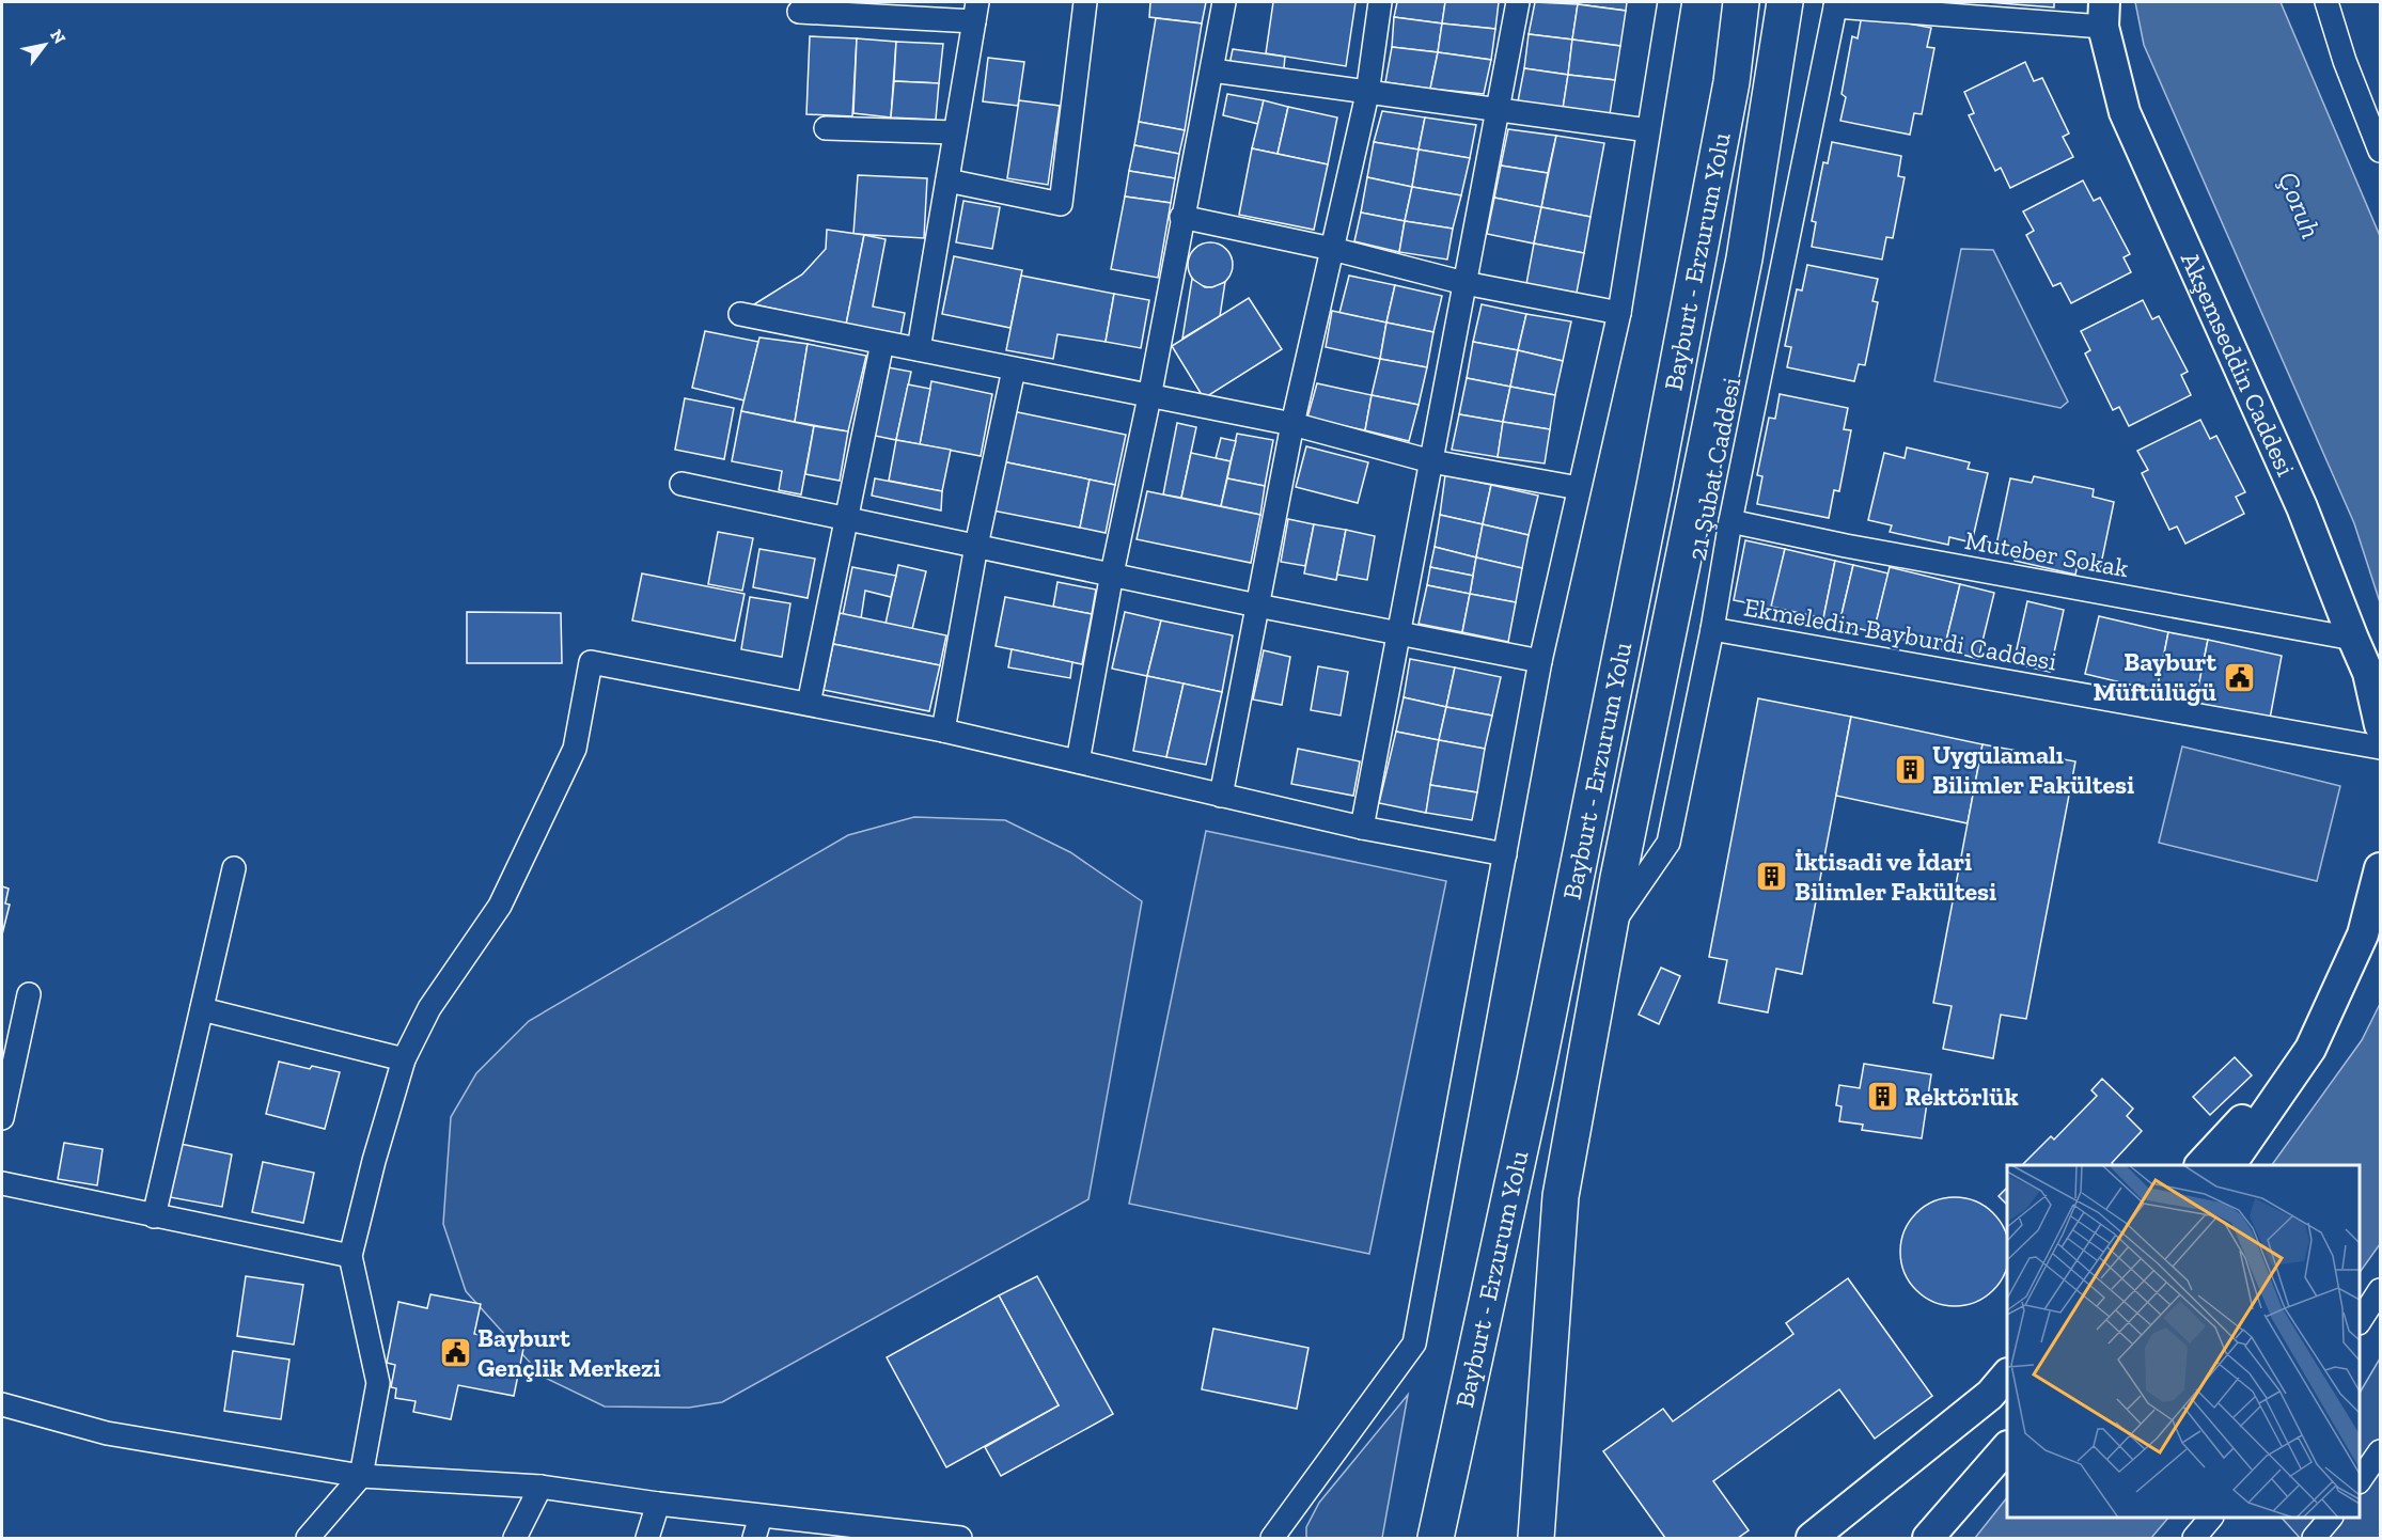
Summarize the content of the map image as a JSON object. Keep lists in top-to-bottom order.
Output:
{
  "streets": {
    "highway": ["Bayburt - Erzurum Yolu"],
    "street": [
      "Akşemseddin Caddesi",
      "21 Şubat Caddesi",
      "Muteber Sokak",
      "Ekmeledin Bayburdi Caddesi"
    ]
  },
  "crossings": [
    ["Bayburt - Erzurum Yolu", "21 Şubat Caddesi"],
    ["Akşemseddin Caddesi", "Muteber Sokak"],
    ["21 Şubat Caddesi", "Muteber Sokak"],
    ["21 Şubat Caddesi", "Ekmeledin Bayburdi Caddesi"]
  ],
  "water": ["Çoruh"],
  "places": {
    "public building": ["Bayburt Müftülüğü", "Bayburt Gençlik Merkezi"],
    "building": ["Uygulamalı Bilimler Fakültesi", "İktisadi ve İdari Bilimler Fakültesi", "Rektörlük"]
  },
  "north": "top right"
}
